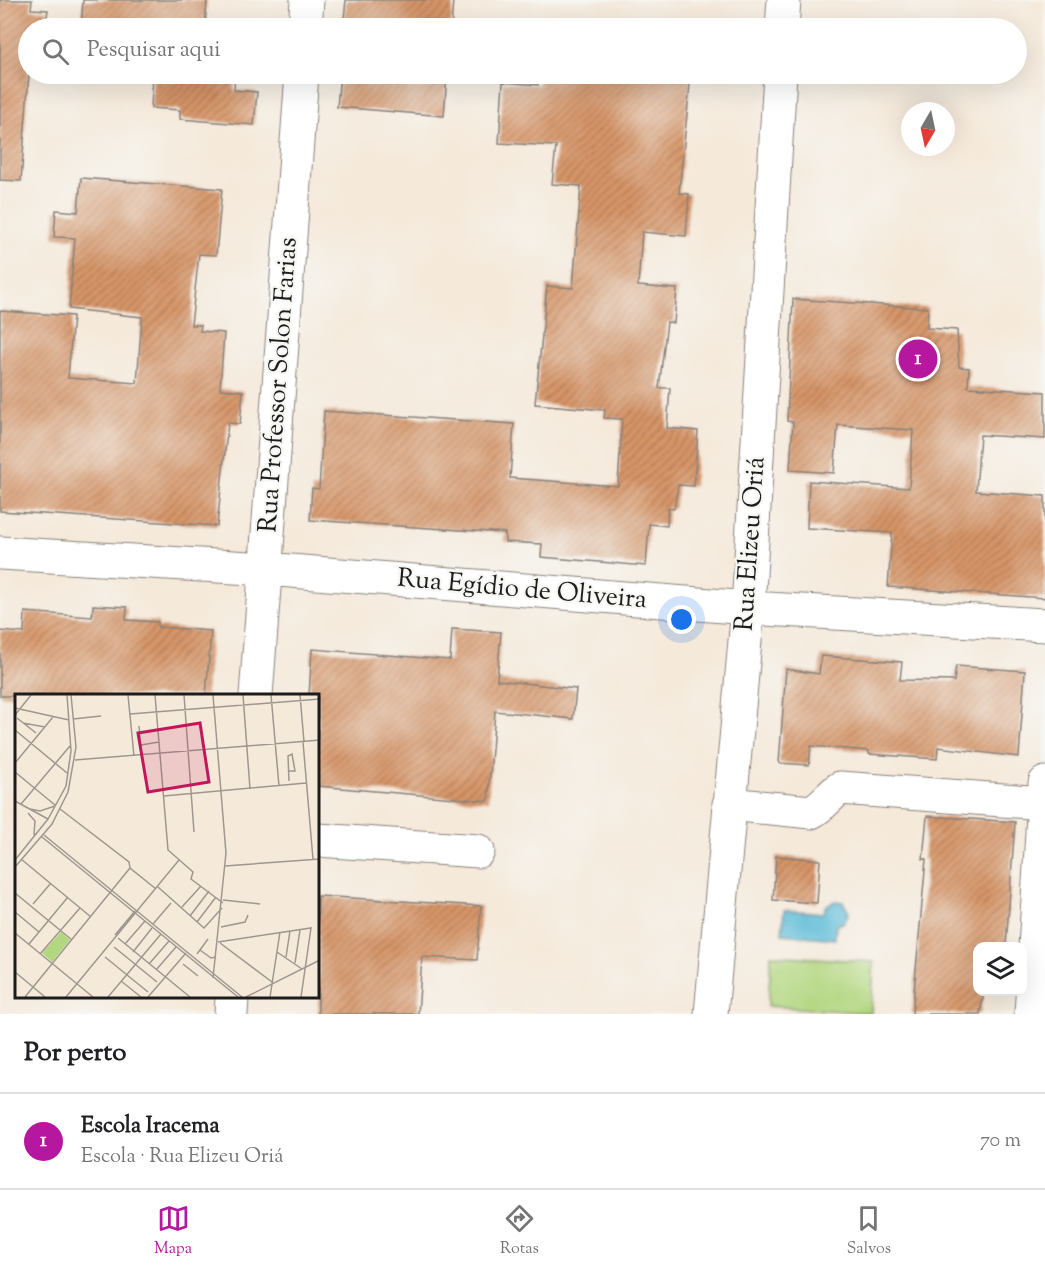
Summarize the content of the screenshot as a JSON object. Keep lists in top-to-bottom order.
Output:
{
  "streets": {
    "street": ["Rua Professor Solon Farias", "Rua Elizeu Oriá", "Rua Egídio de Oliveira"]
  },
  "crossings": [
    ["Rua Professor Solon Farias", "Rua Egídio de Oliveira"],
    ["Rua Elizeu Oriá", "Rua Egídio de Oliveira"]
  ],
  "north": "bottom",
  "page": {
    "search": "Pesquisar aqui",
    "pins": "1",
    "heading": "Por perto",
    "list": [
      {
        "mark": "1",
        "name": "Escola Iracema",
        "note": "Escola · Rua Elizeu Oriá",
        "value": "70 m"
      }
    ],
    "nav": ["Mapa", "Rotas", "Salvos"]
  }
}
